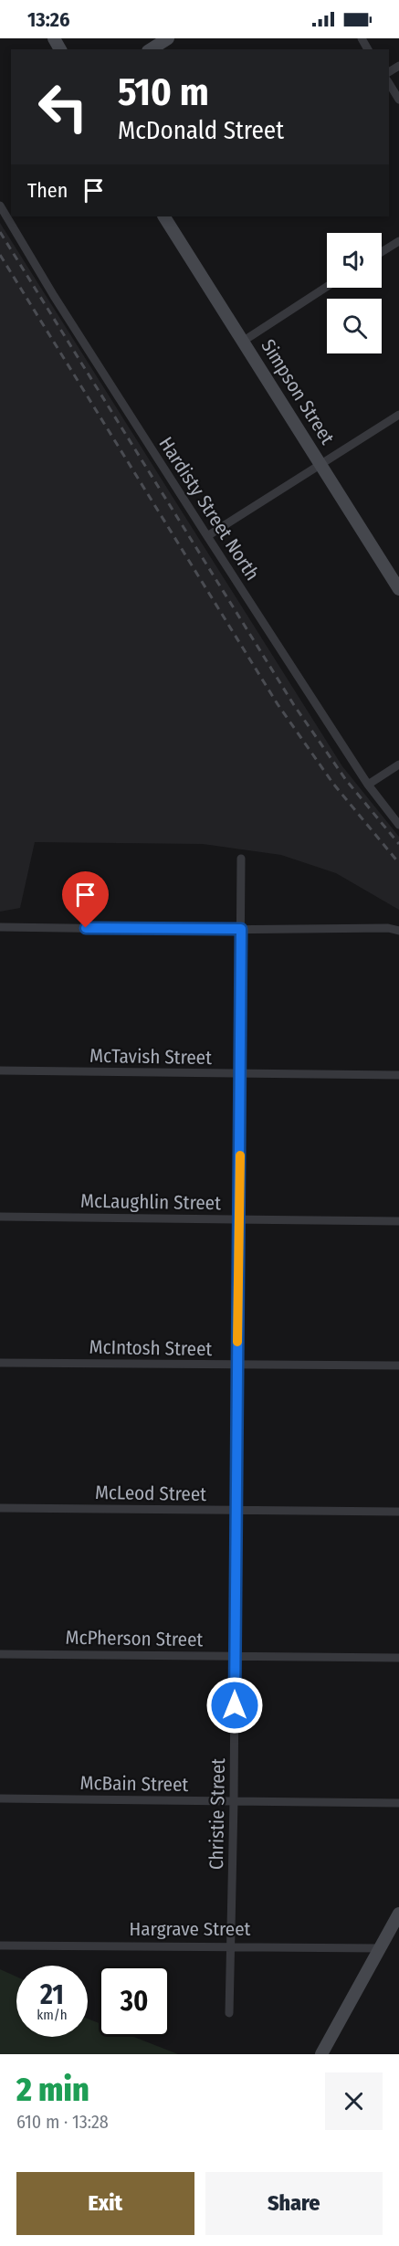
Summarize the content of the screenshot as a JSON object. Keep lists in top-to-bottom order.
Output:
{
  "streets": {
    "main road": ["Simpson Street"],
    "street": [
      "Hardisty Street North",
      "McTavish Street",
      "McLaughlin Street",
      "McIntosh Street",
      "McLeod Street",
      "McPherson Street",
      "McBain Street",
      "Christie Street",
      "Hargrave Street"
    ]
  },
  "crossings": [
    ["McTavish Street", "Christie Street"],
    ["McLaughlin Street", "Christie Street"],
    ["McIntosh Street", "Christie Street"],
    ["McLeod Street", "Christie Street"],
    ["McPherson Street", "Christie Street"],
    ["McBain Street", "Christie Street"],
    ["Christie Street", "Hargrave Street"]
  ],
  "page": {
    "status": "13:26",
    "turn": ["510 m", "McDonald Street"],
    "then": "Then",
    "speed": "21 km/h",
    "limit": "30",
    "heading": ["2 min", "610 m · 13:28"],
    "buttons": ["Exit", "Share"]
  }
}
